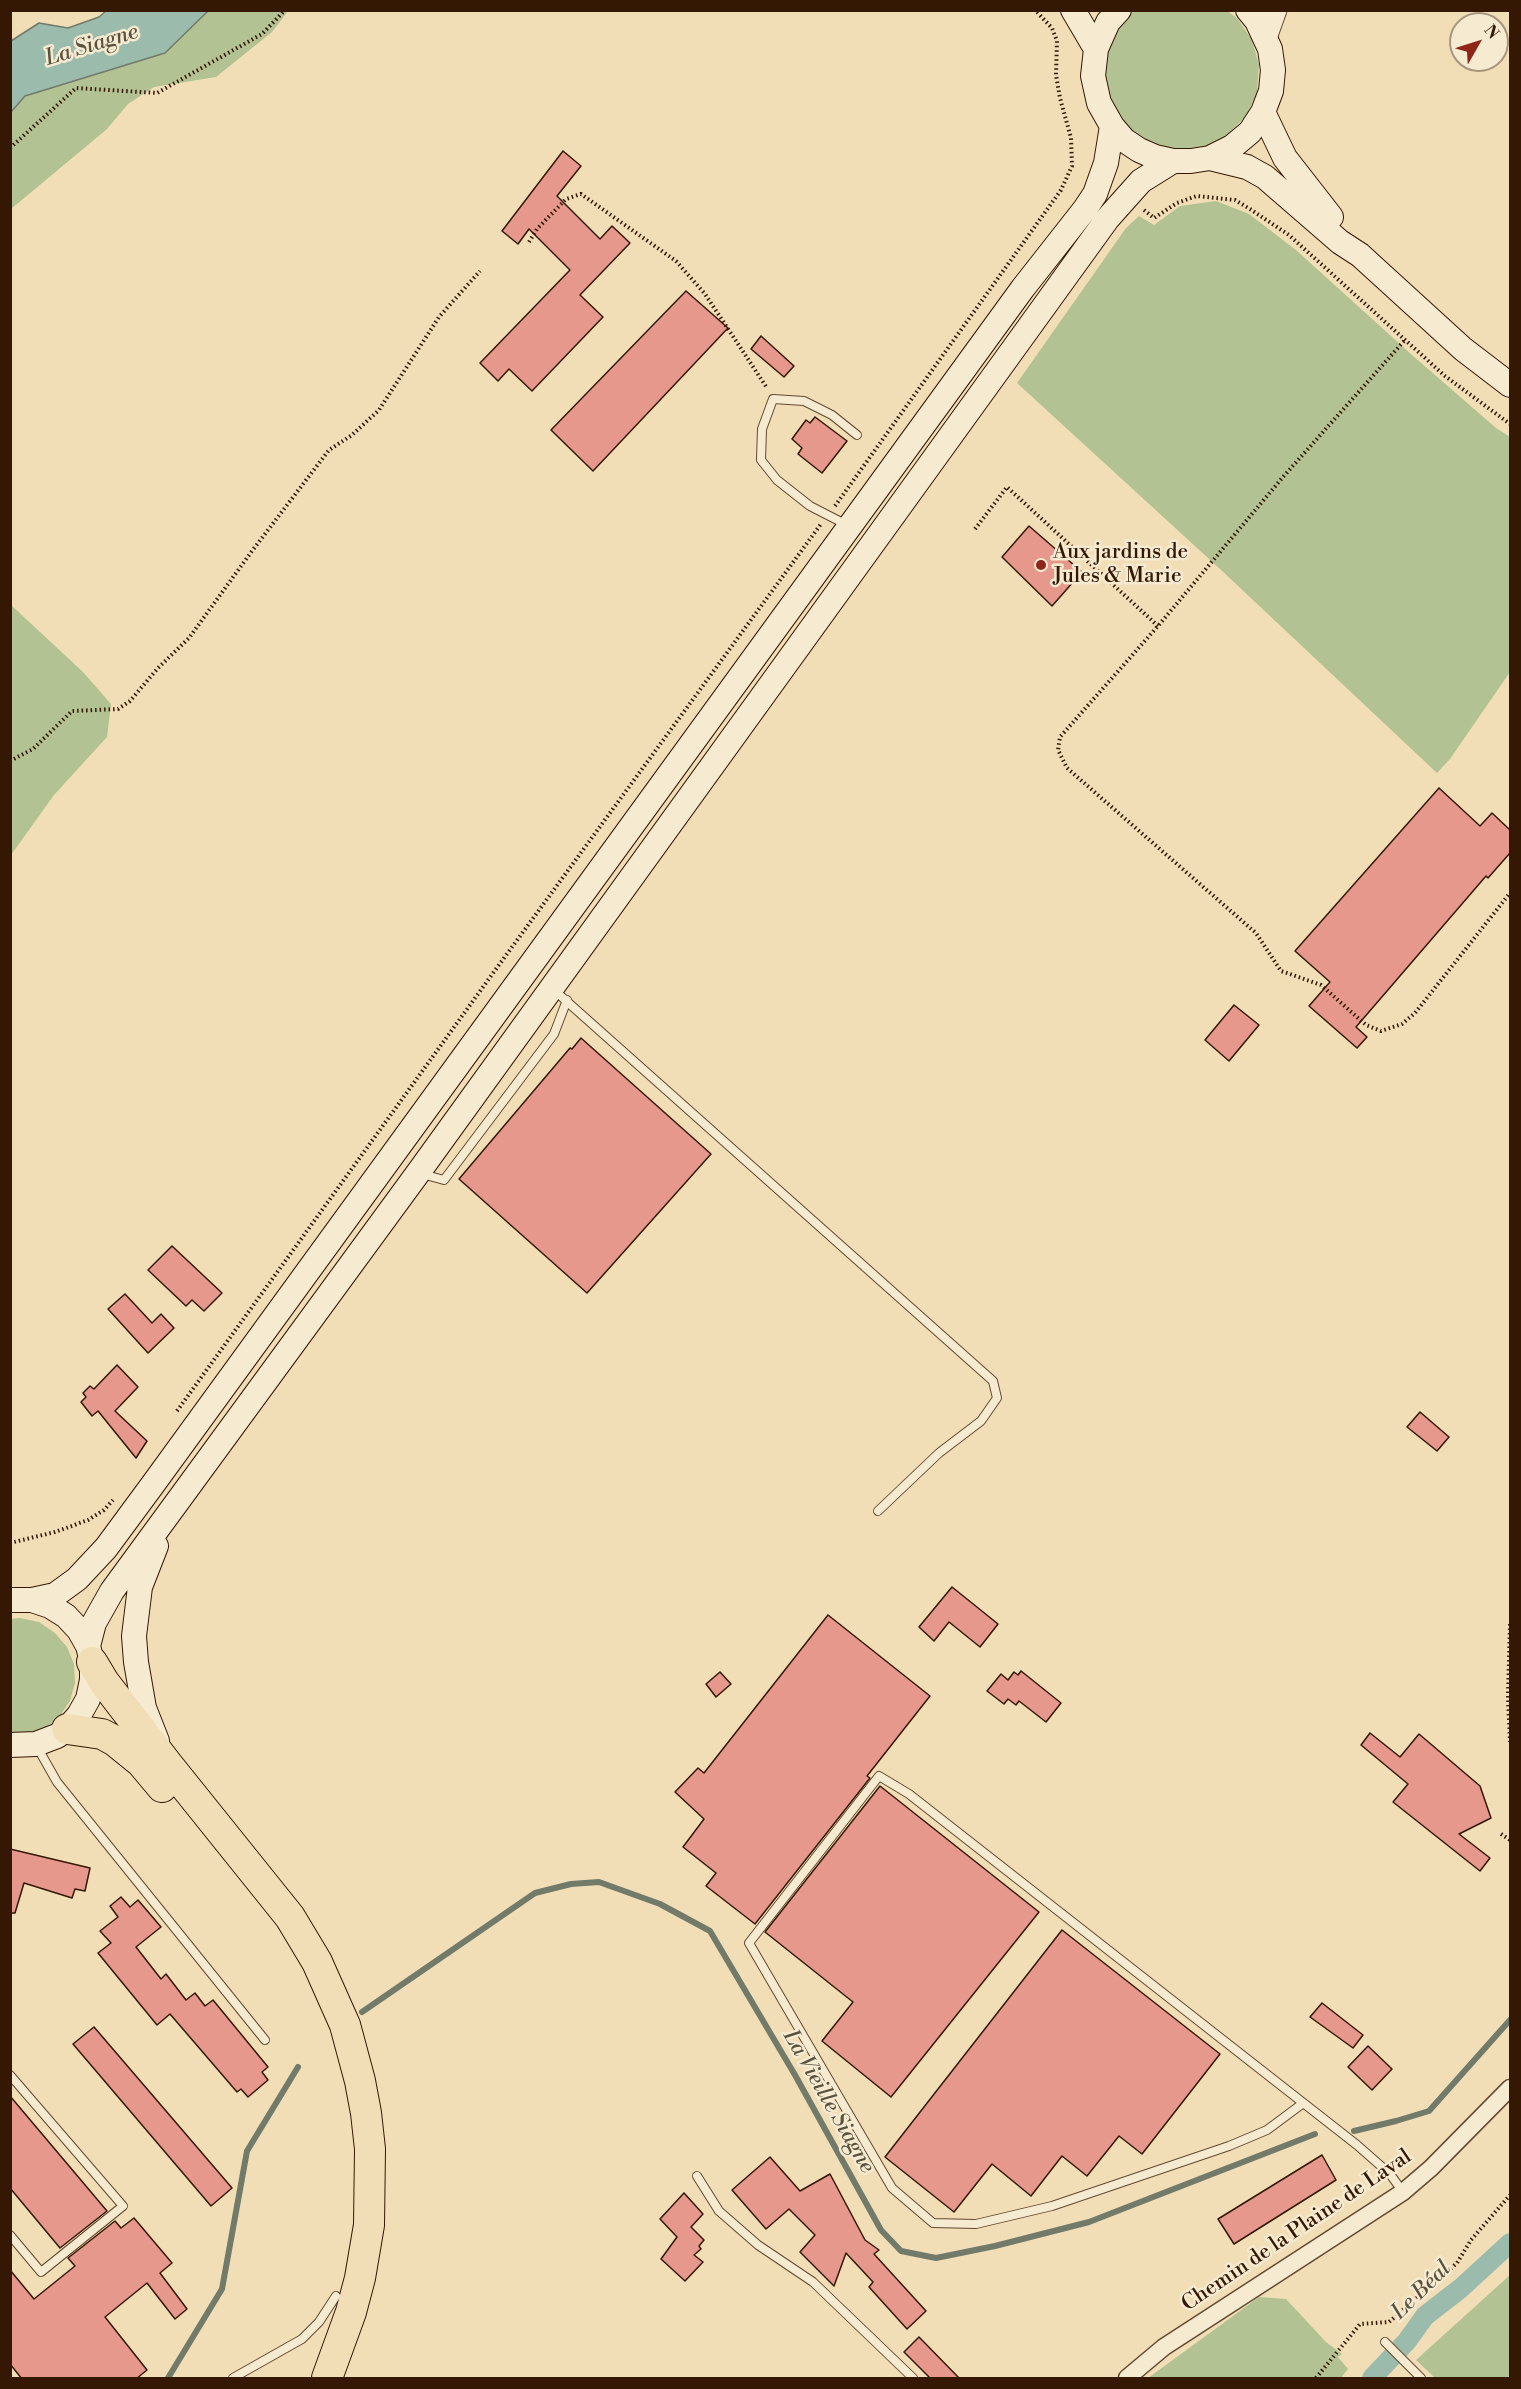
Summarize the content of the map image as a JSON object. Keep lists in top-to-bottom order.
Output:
{
  "streets": {
    "street": ["Chemin de la Plaine de Laval"]
  },
  "water": ["La Siagne", "La Vieille Siagne", "Le Béal"],
  "places": ["Aux jardins de Jules & Marie"],
  "north": "top right"
}
